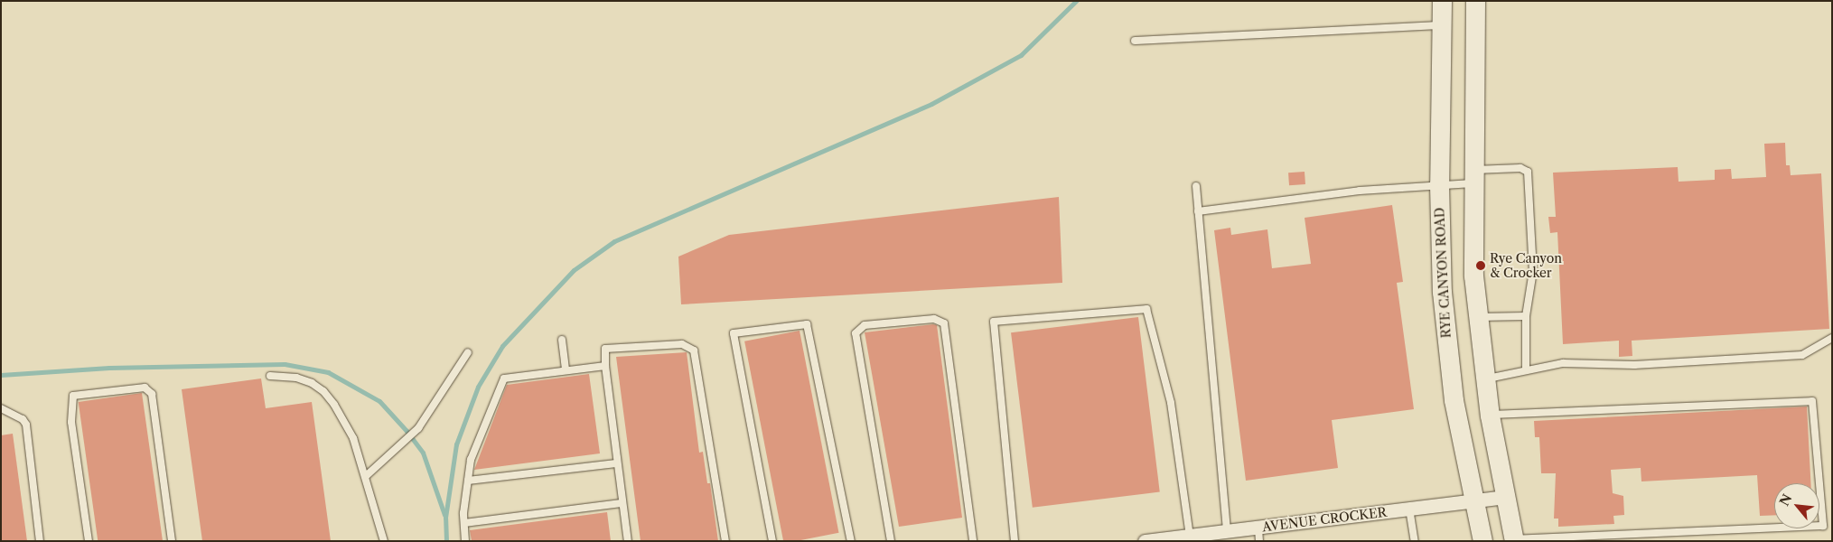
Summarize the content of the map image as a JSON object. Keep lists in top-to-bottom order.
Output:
{
  "streets": {
    "main road": ["RYE CANYON ROAD"],
    "street": ["AVENUE CROCKER"]
  },
  "crossings": [
    ["RYE CANYON ROAD", "AVENUE CROCKER"]
  ],
  "places": ["Rye Canyon & Crocker"],
  "north": "top left"
}
